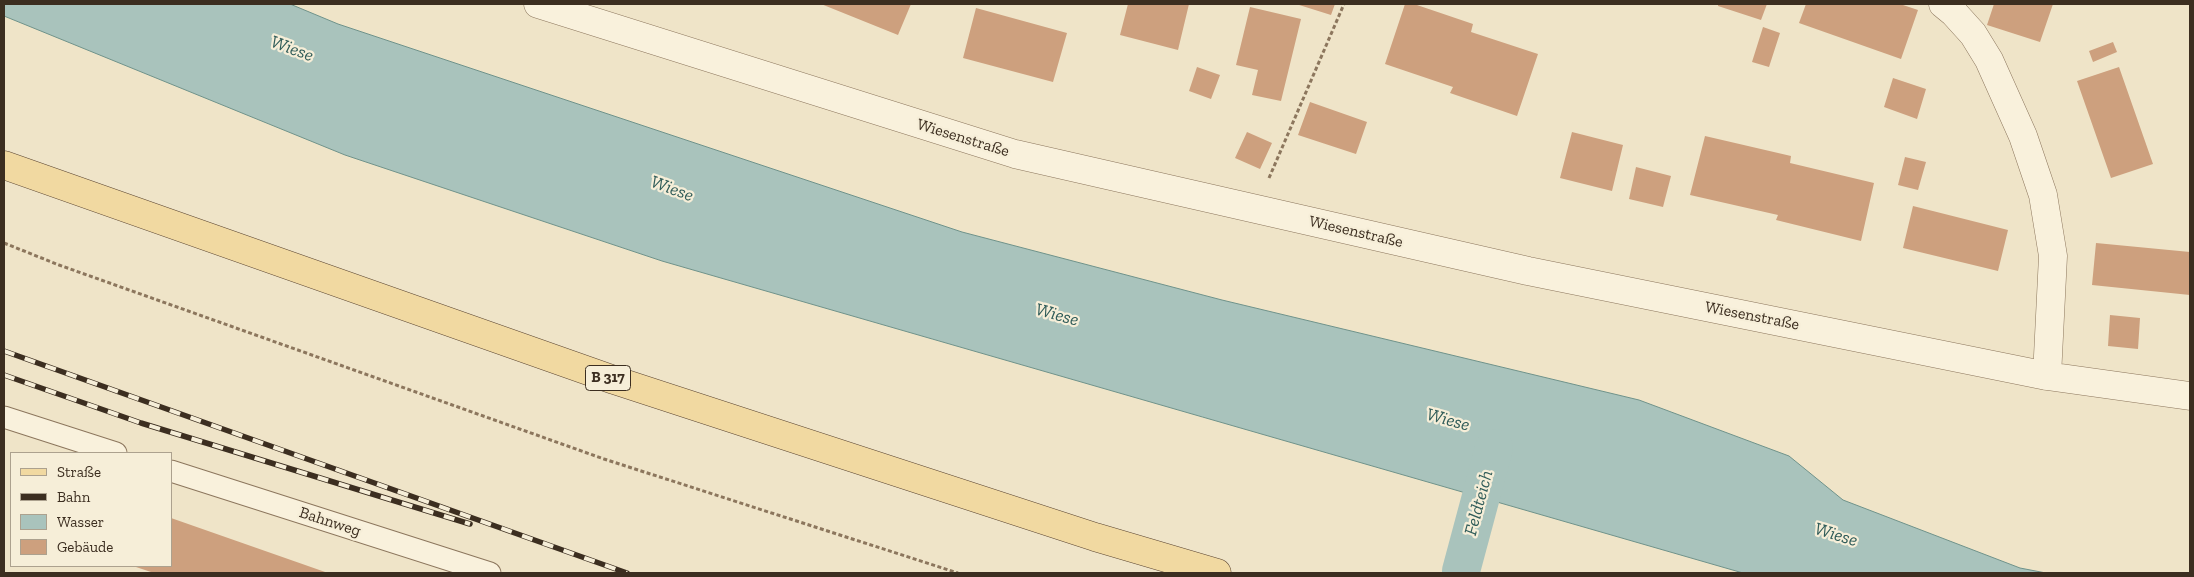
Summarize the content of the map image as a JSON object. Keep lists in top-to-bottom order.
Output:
{
  "streets": {
    "main road": ["B 317"],
    "street": ["Wiesenstraße"],
    "lane": ["Bahnweg"]
  },
  "water": ["Wiese", "Feldteich"],
  "legend": [
    "Straße",
    "Bahn",
    "Wasser",
    "Gebäude"
  ]
}
